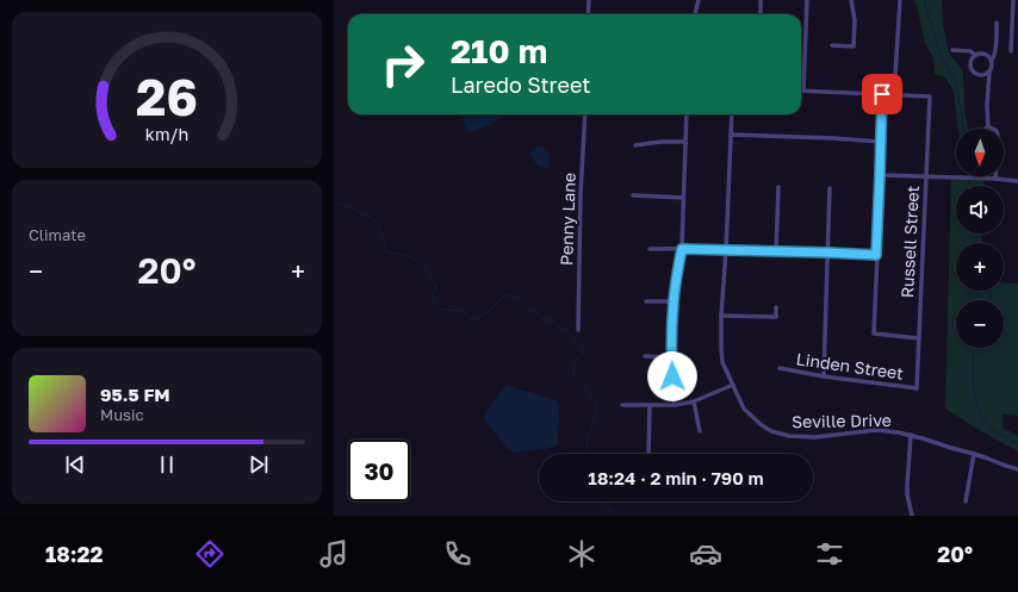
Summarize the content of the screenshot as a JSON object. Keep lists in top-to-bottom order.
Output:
{
  "streets": {
    "street": [
      "Penny Lane",
      "Russell Street",
      "Linden Street",
      "Seville Drive"
    ]
  },
  "crossings": [
    ["Russell Street", "Linden Street"]
  ],
  "north": "bottom",
  "page": {
    "turn": ["210 m", "Laredo Street"],
    "map_buttons": ["+", "−"],
    "tile": "Climate",
    "heat": ["−", "20°", "+"],
    "song": ["95.5 FM", "Music"],
    "limit": "30",
    "trip": "18:24 · 2 min · 790 m",
    "tabs": ["18:22", "20°"],
    "gauge": ["26", "km/h"]
  }
}
